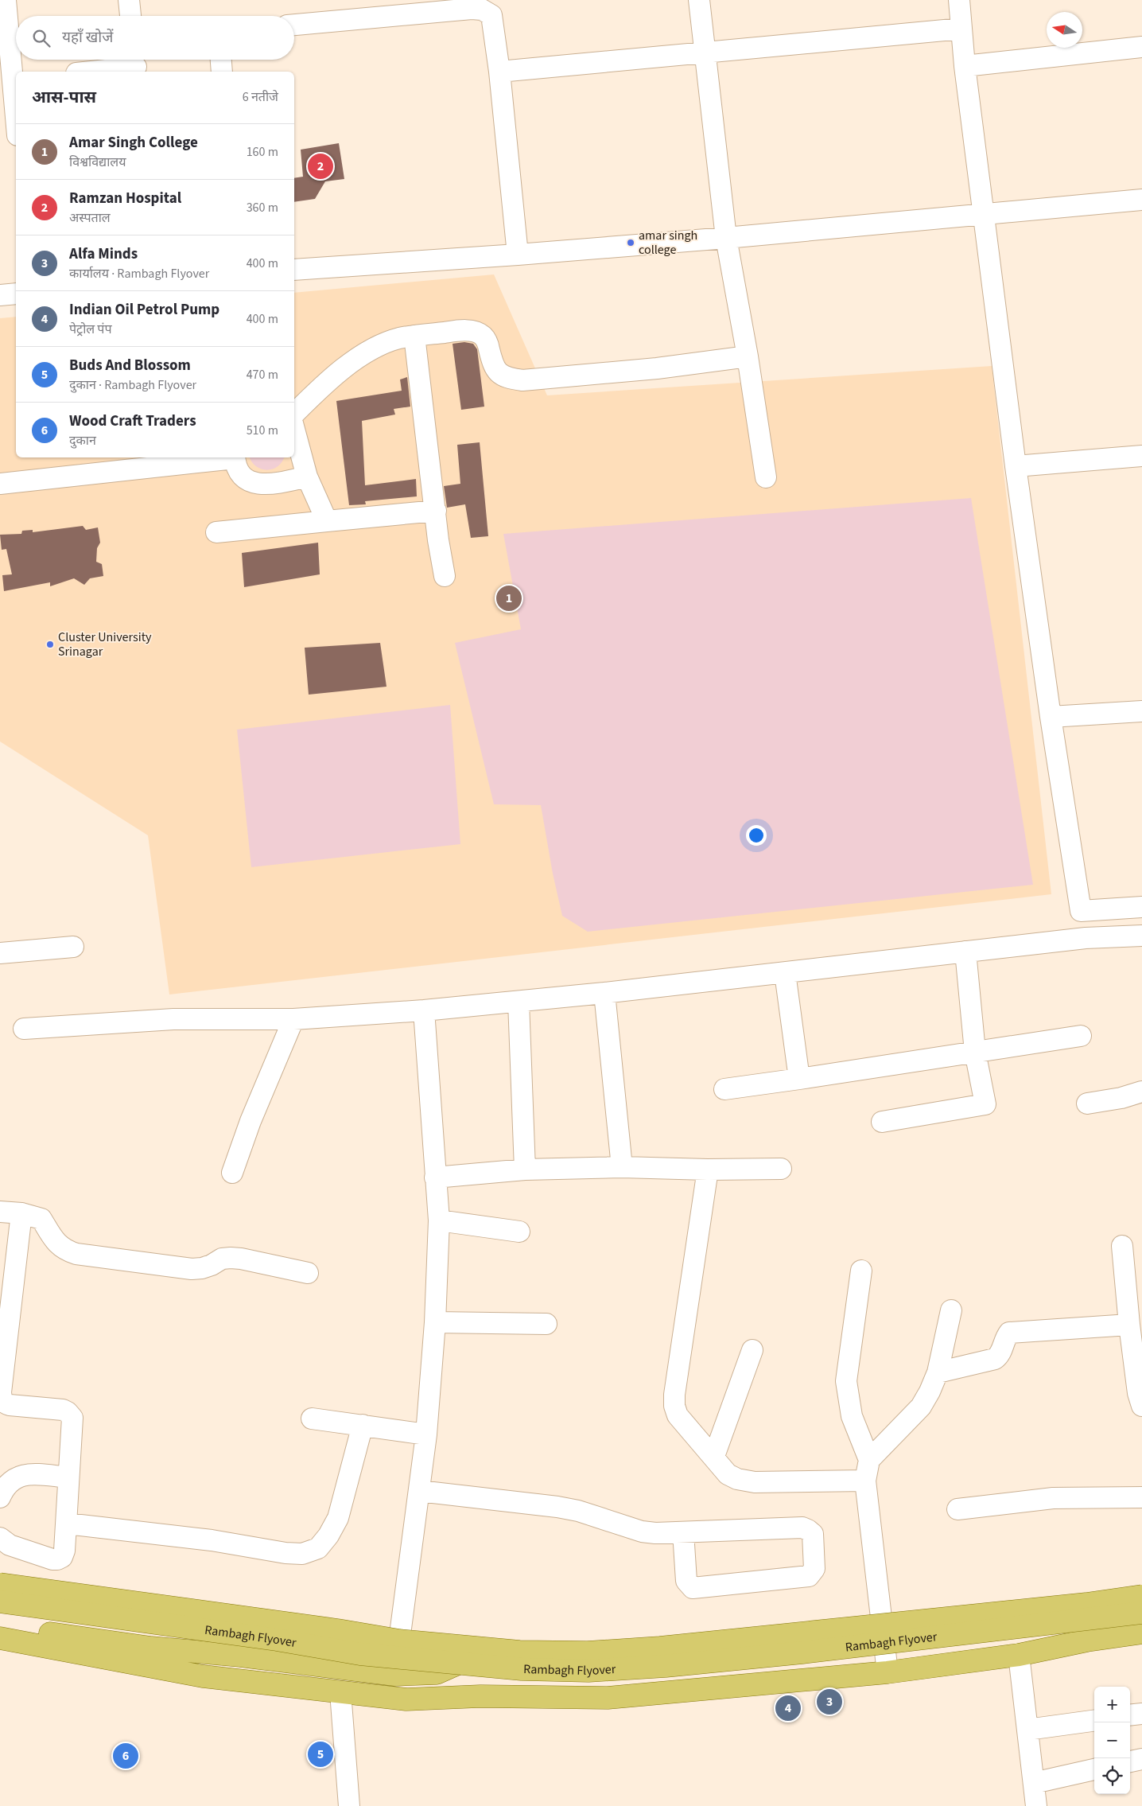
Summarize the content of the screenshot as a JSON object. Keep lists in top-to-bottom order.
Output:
{
  "streets": {
    "main road": ["Rambagh Flyover"]
  },
  "places": ["amar singh college", "Cluster University Srinagar"],
  "north": "left",
  "page": {
    "search": "यहाँ खोजें",
    "heading": ["आस-पास", "6 नतीजे"],
    "list": [
      {
        "mark": "1",
        "name": "Amar Singh College",
        "note": "विश्वविद्यालय",
        "value": "160 m"
      },
      {
        "mark": "2",
        "name": "Ramzan Hospital",
        "note": "अस्पताल",
        "value": "360 m"
      },
      {
        "mark": "3",
        "name": "Alfa Minds",
        "note": "कार्यालय · Rambagh Flyover",
        "value": "400 m"
      },
      {
        "mark": "4",
        "name": "Indian Oil Petrol Pump",
        "note": "पेट्रोल पंप",
        "value": "400 m"
      },
      {
        "mark": "5",
        "name": "Buds And Blossom",
        "note": "दुकान · Rambagh Flyover",
        "value": "470 m"
      },
      {
        "mark": "6",
        "name": "Wood Craft Traders",
        "note": "दुकान",
        "value": "510 m"
      }
    ],
    "pins": [
      "2",
      "1",
      "3",
      "4",
      "5",
      "6"
    ],
    "map_buttons": ["+", "−"]
  }
}
